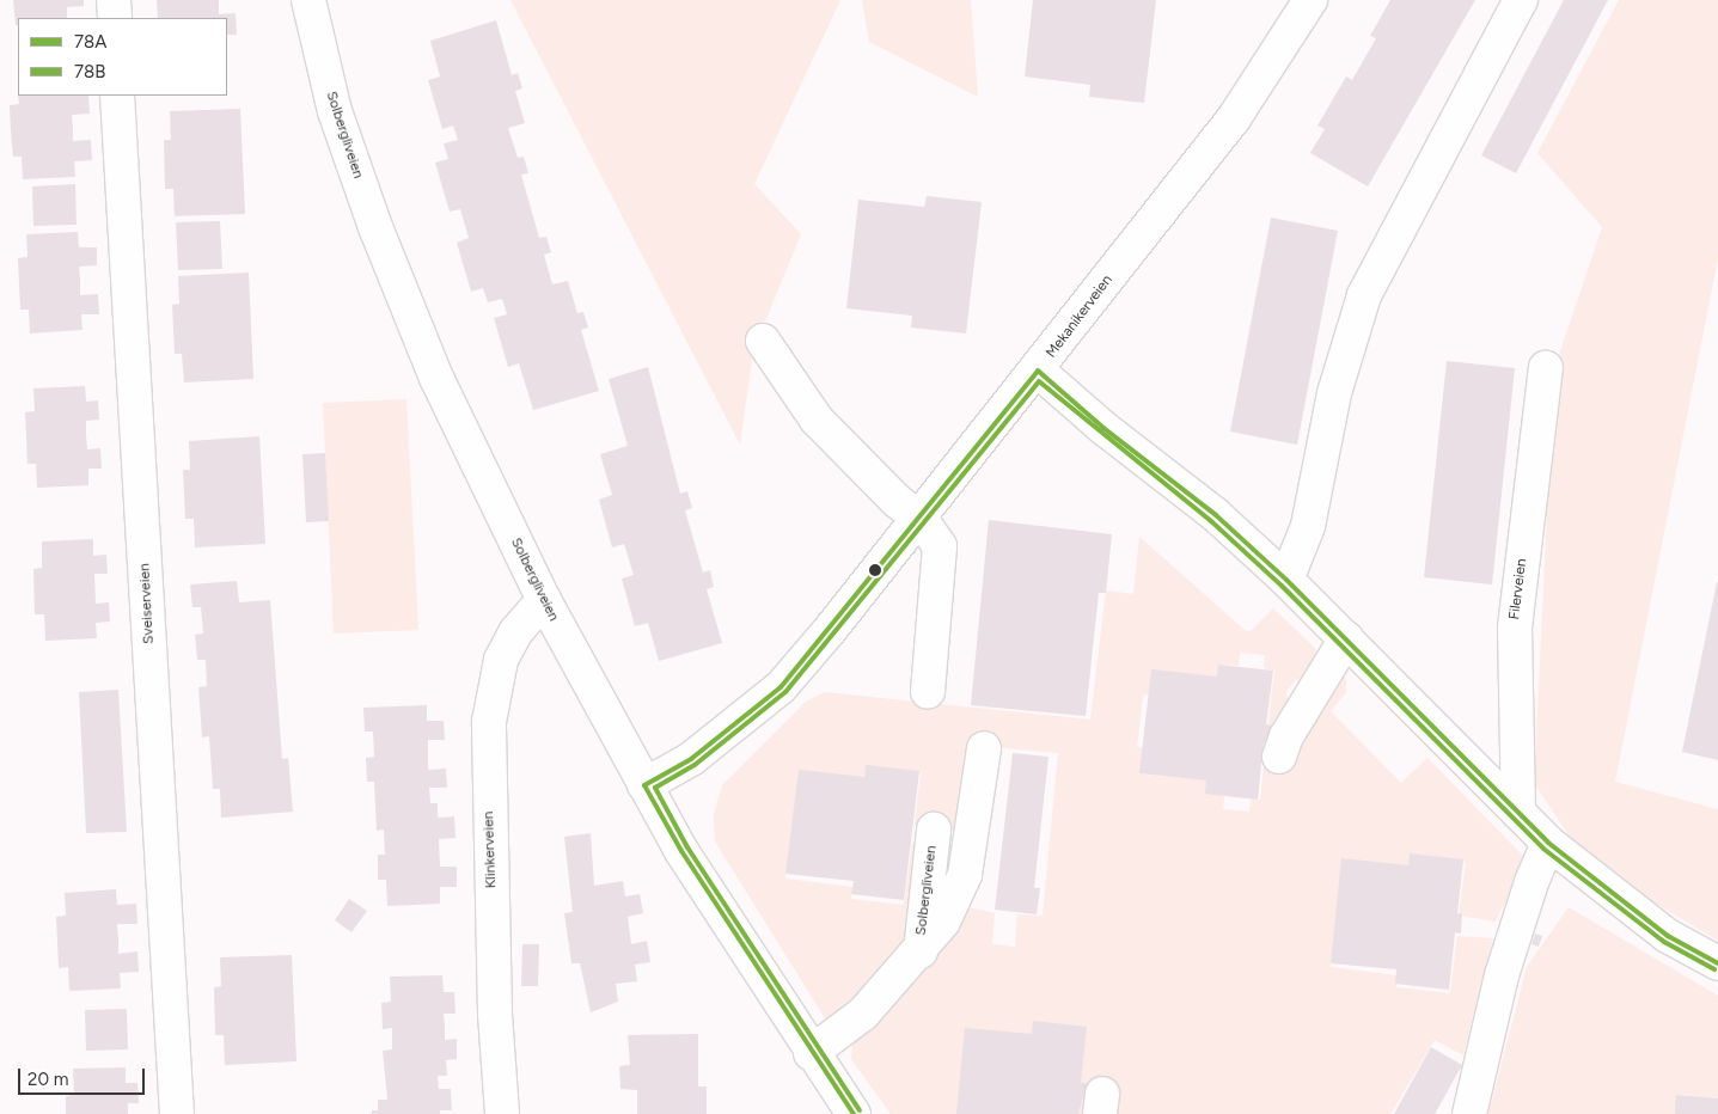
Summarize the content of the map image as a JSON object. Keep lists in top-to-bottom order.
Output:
{
  "streets": {
    "street": [
      "Solbergliveien",
      "Mekanikerveien",
      "Filerveien",
      "Sveiserveien",
      "Klinkerveien"
    ]
  },
  "crossings": [
    ["Solbergliveien", "Mekanikerveien"],
    ["Solbergliveien", "Klinkerveien"]
  ],
  "lines": ["transit line 78A", "transit line 78B"],
  "legend": ["78A", "78B"],
  "scale_bar": "20 m"
}
